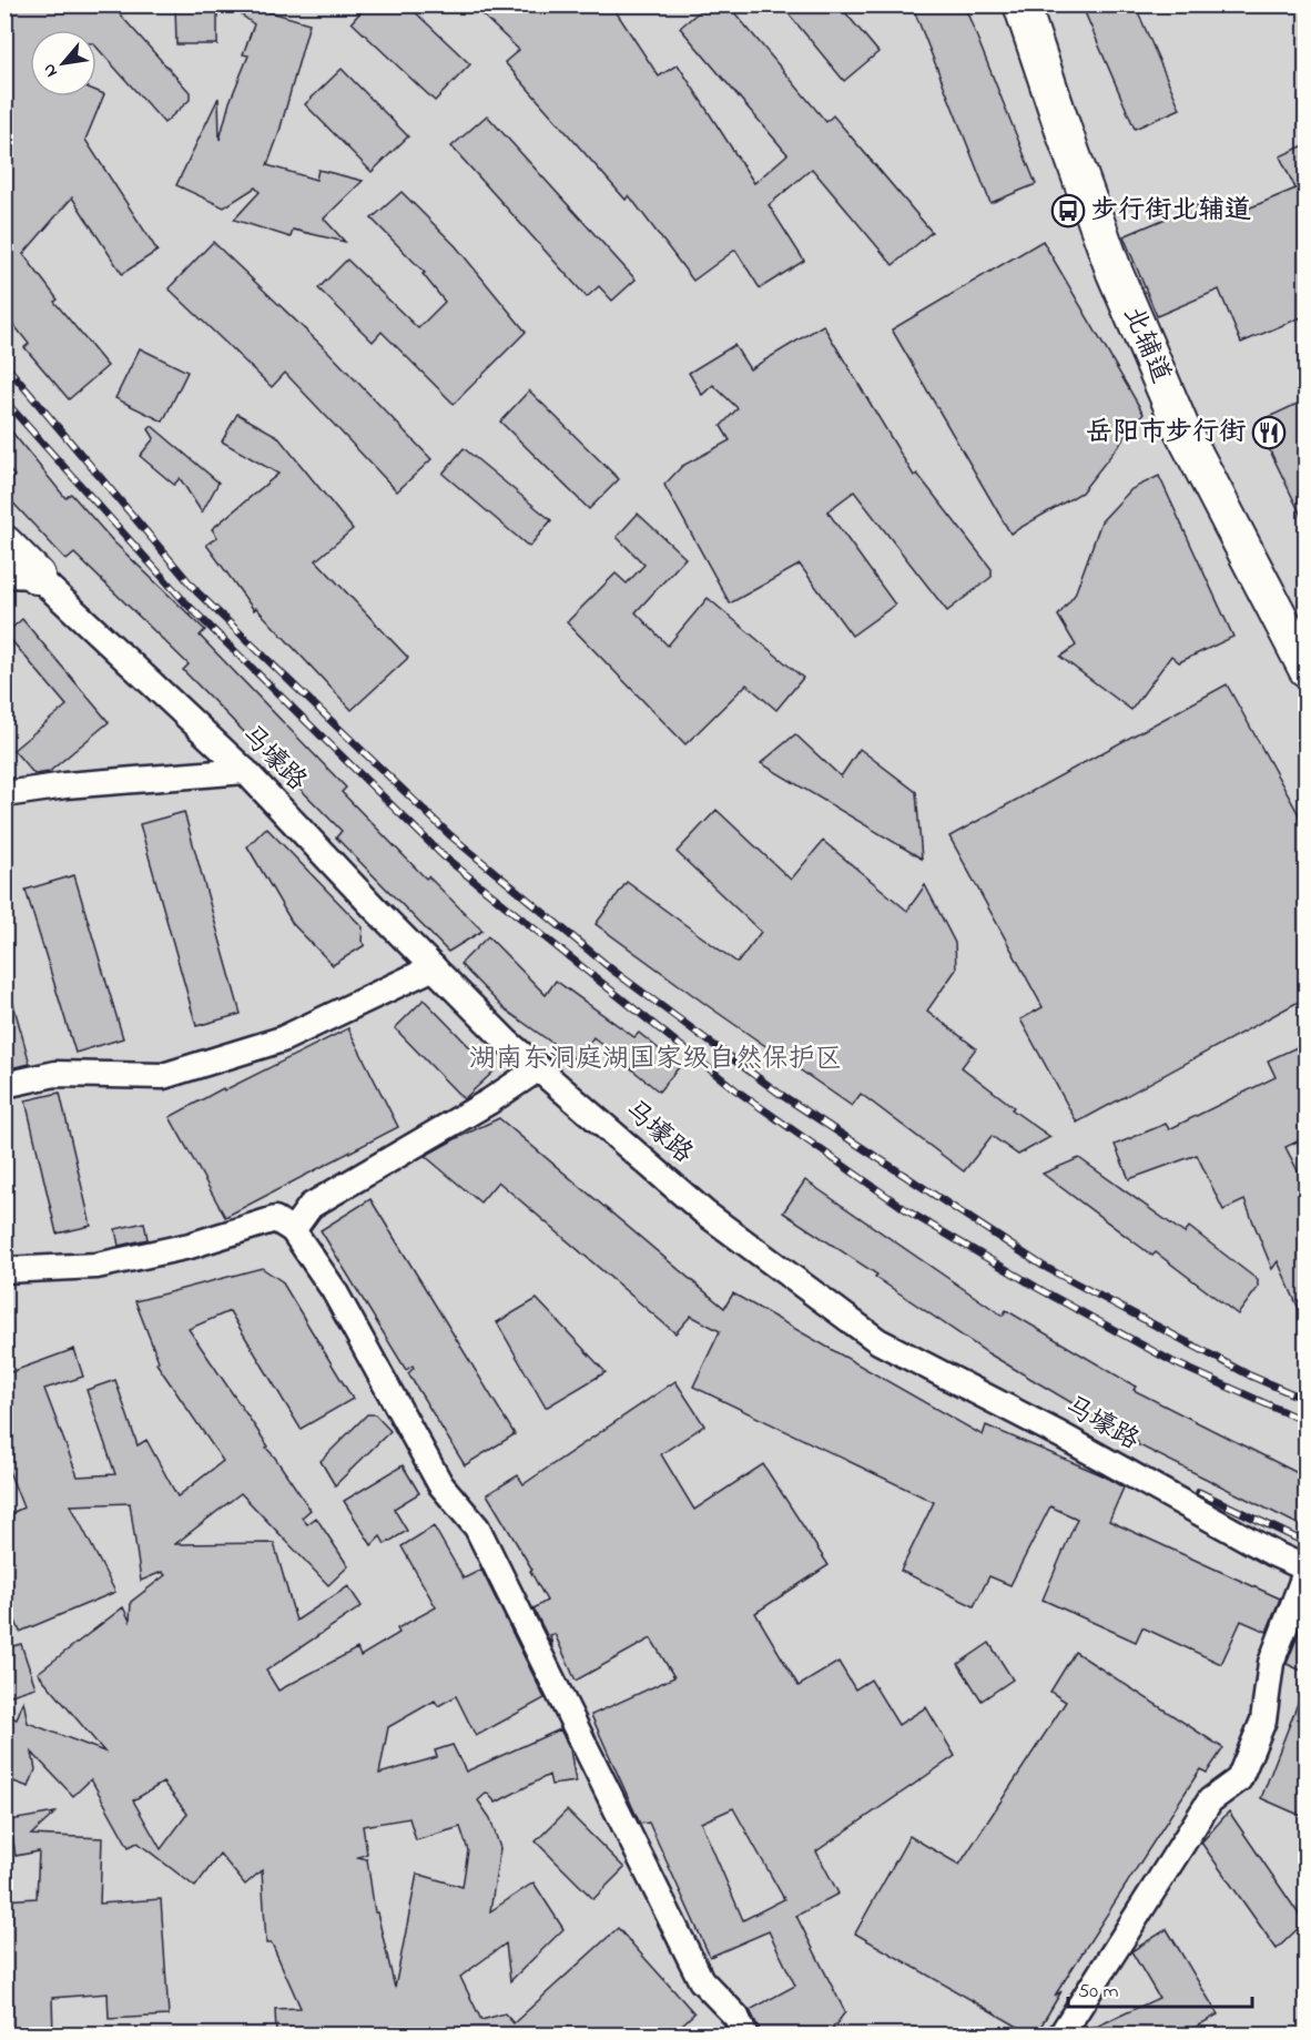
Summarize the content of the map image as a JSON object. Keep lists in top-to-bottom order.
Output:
{
  "streets": {
    "main road": ["北辅道"],
    "street": ["马壕路"]
  },
  "parks": ["湖南东洞庭湖国家级自然保护区"],
  "places": {
    "bus stop": ["步行街北辅道"],
    "restaurant": ["岳阳市步行街"]
  },
  "scale_bar": "50 m",
  "north": "bottom left"
}
